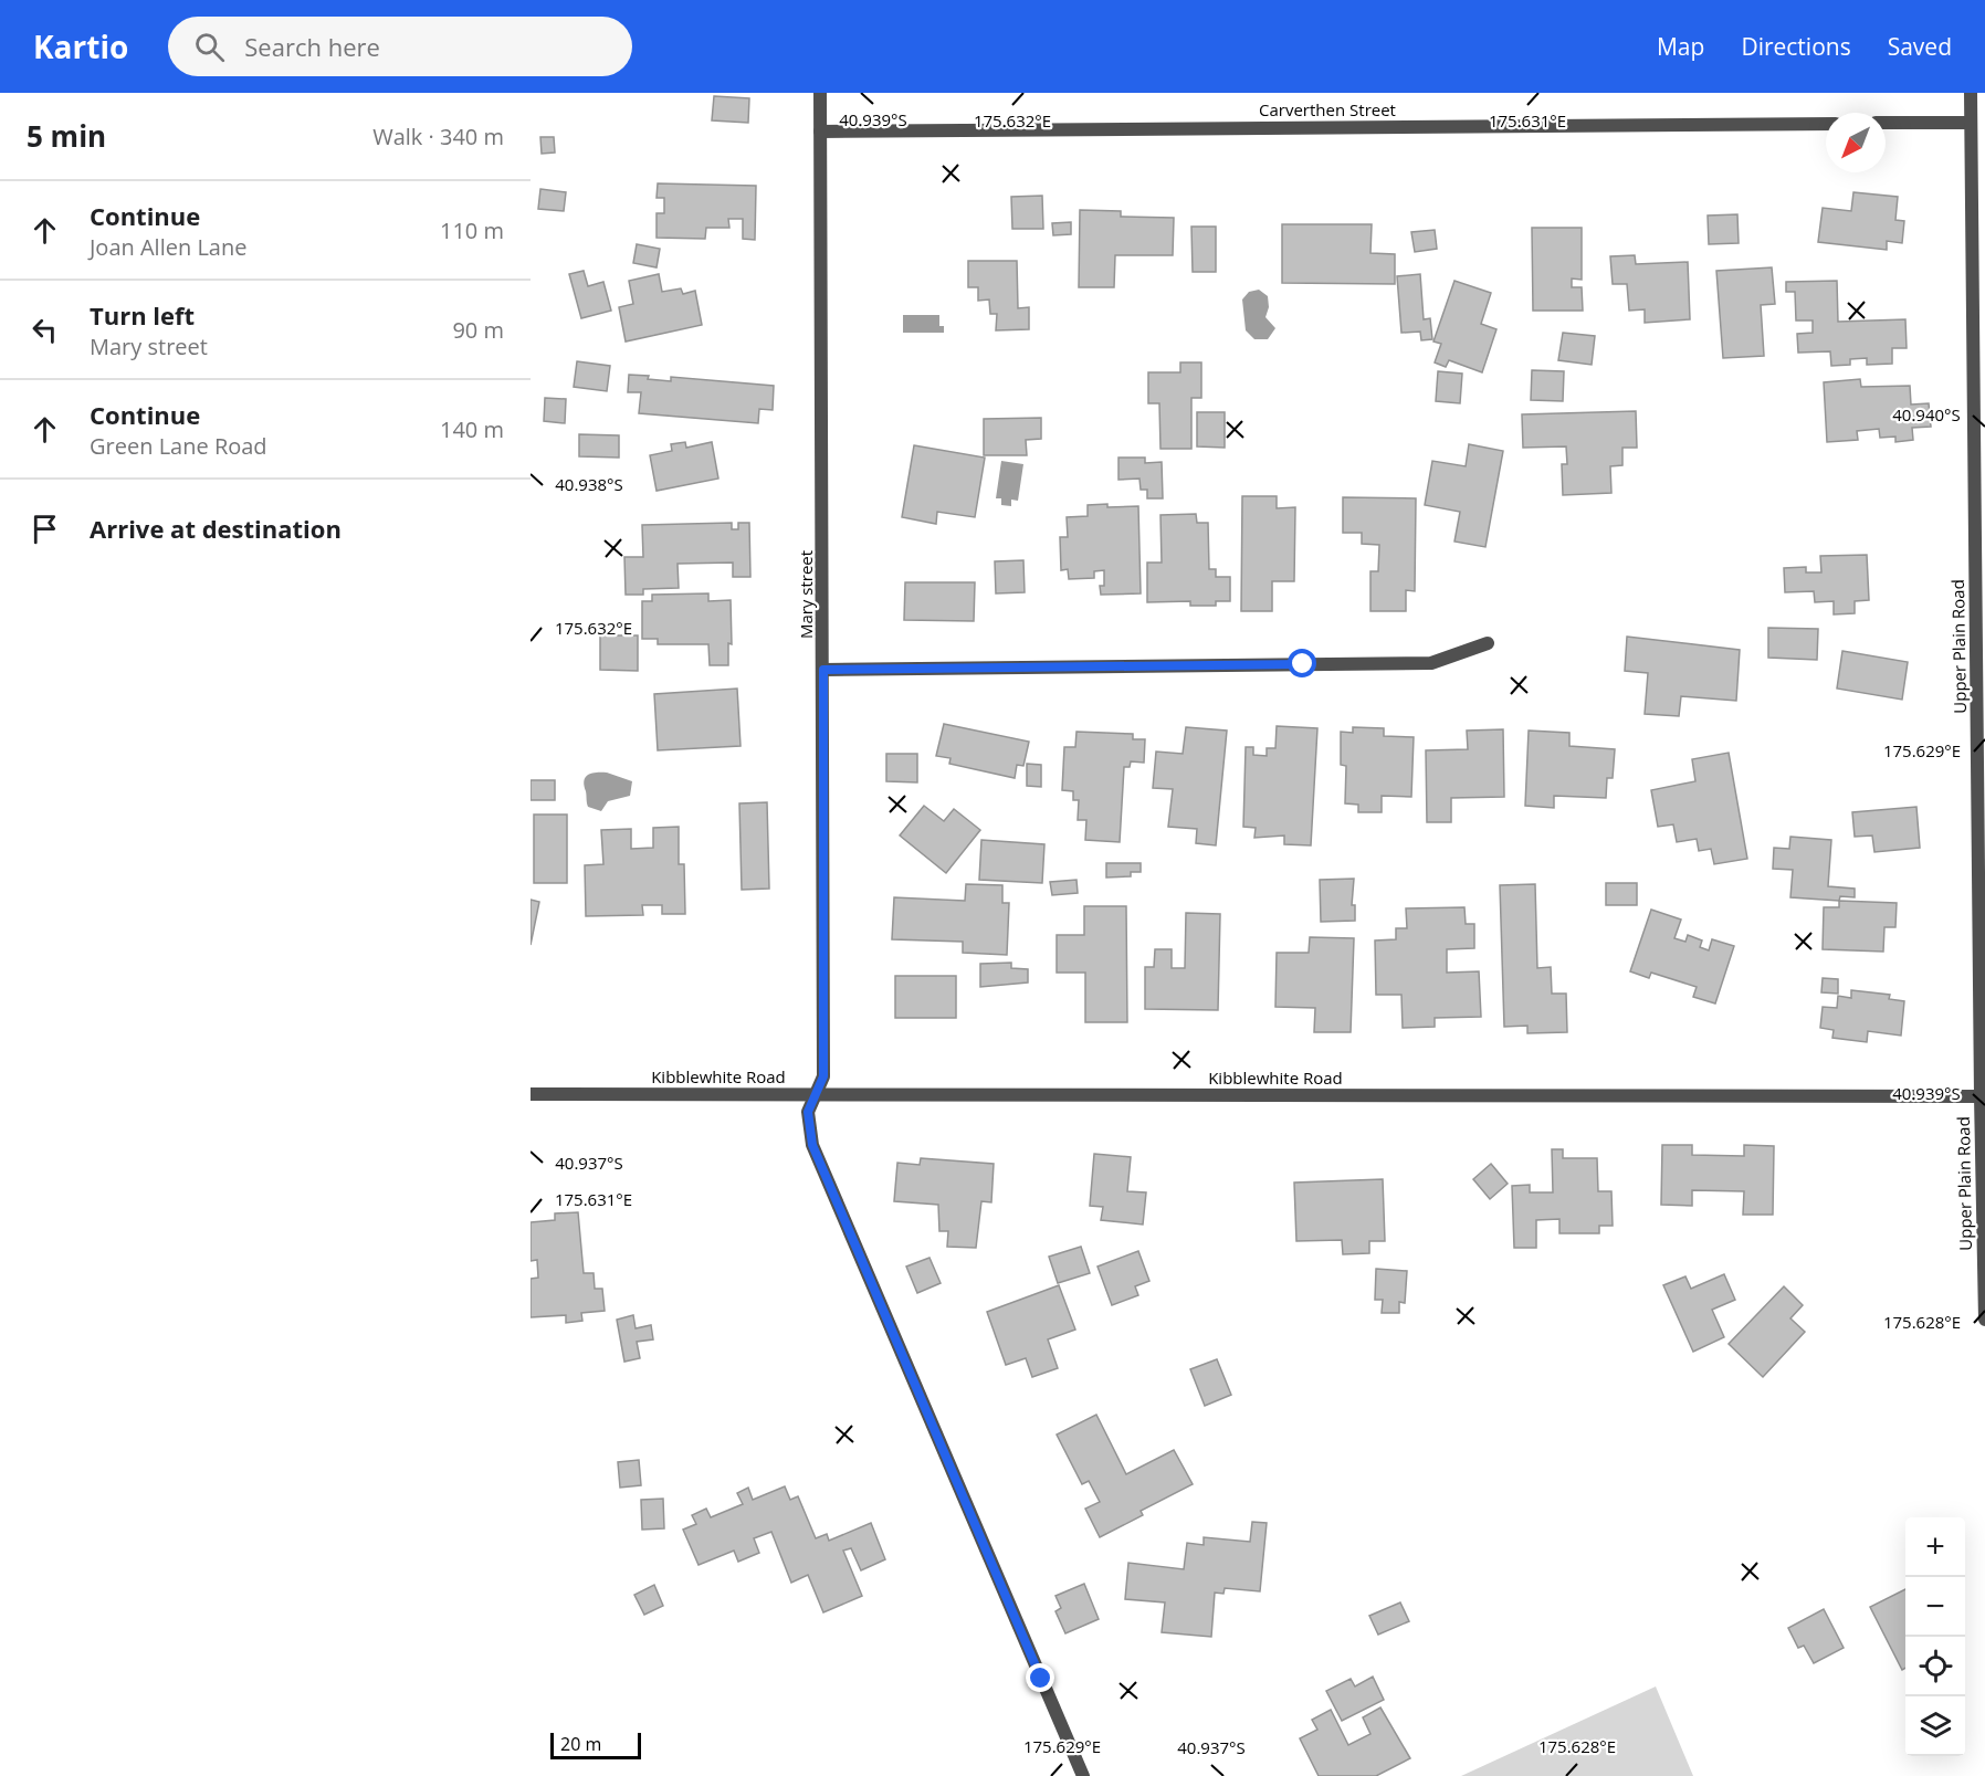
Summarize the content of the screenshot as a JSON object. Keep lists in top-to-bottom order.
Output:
{
  "streets": {
    "street": [
      "Carverthen Street",
      "Mary street",
      "Upper Plain Road",
      "Kibblewhite Road"
    ]
  },
  "crossings": [
    ["Carverthen Street", "Mary street"],
    ["Mary street", "Kibblewhite Road"],
    ["Upper Plain Road", "Kibblewhite Road"]
  ],
  "scale_bar": "20 m",
  "north": "bottom left",
  "page": {
    "header": "Kartio",
    "search": "Search here",
    "nav": ["Map", "Directions", "Saved"],
    "heading": ["5 min", "Walk · 340 m"],
    "list": [
      ["Continue", "Joan Allen Lane", "110 m"],
      ["Turn left", "Mary street", "90 m"],
      ["Continue", "Green Lane Road", "140 m"],
      "Arrive at destination"
    ],
    "map_buttons": ["+", "−"],
    "scale": "20 m"
  },
  "coordinates": [
    "40.939°S",
    "175.632°E",
    "175.631°E",
    "40.940°S",
    "40.938°S",
    "175.629°E",
    "40.937°S",
    "175.628°E"
  ]
}
